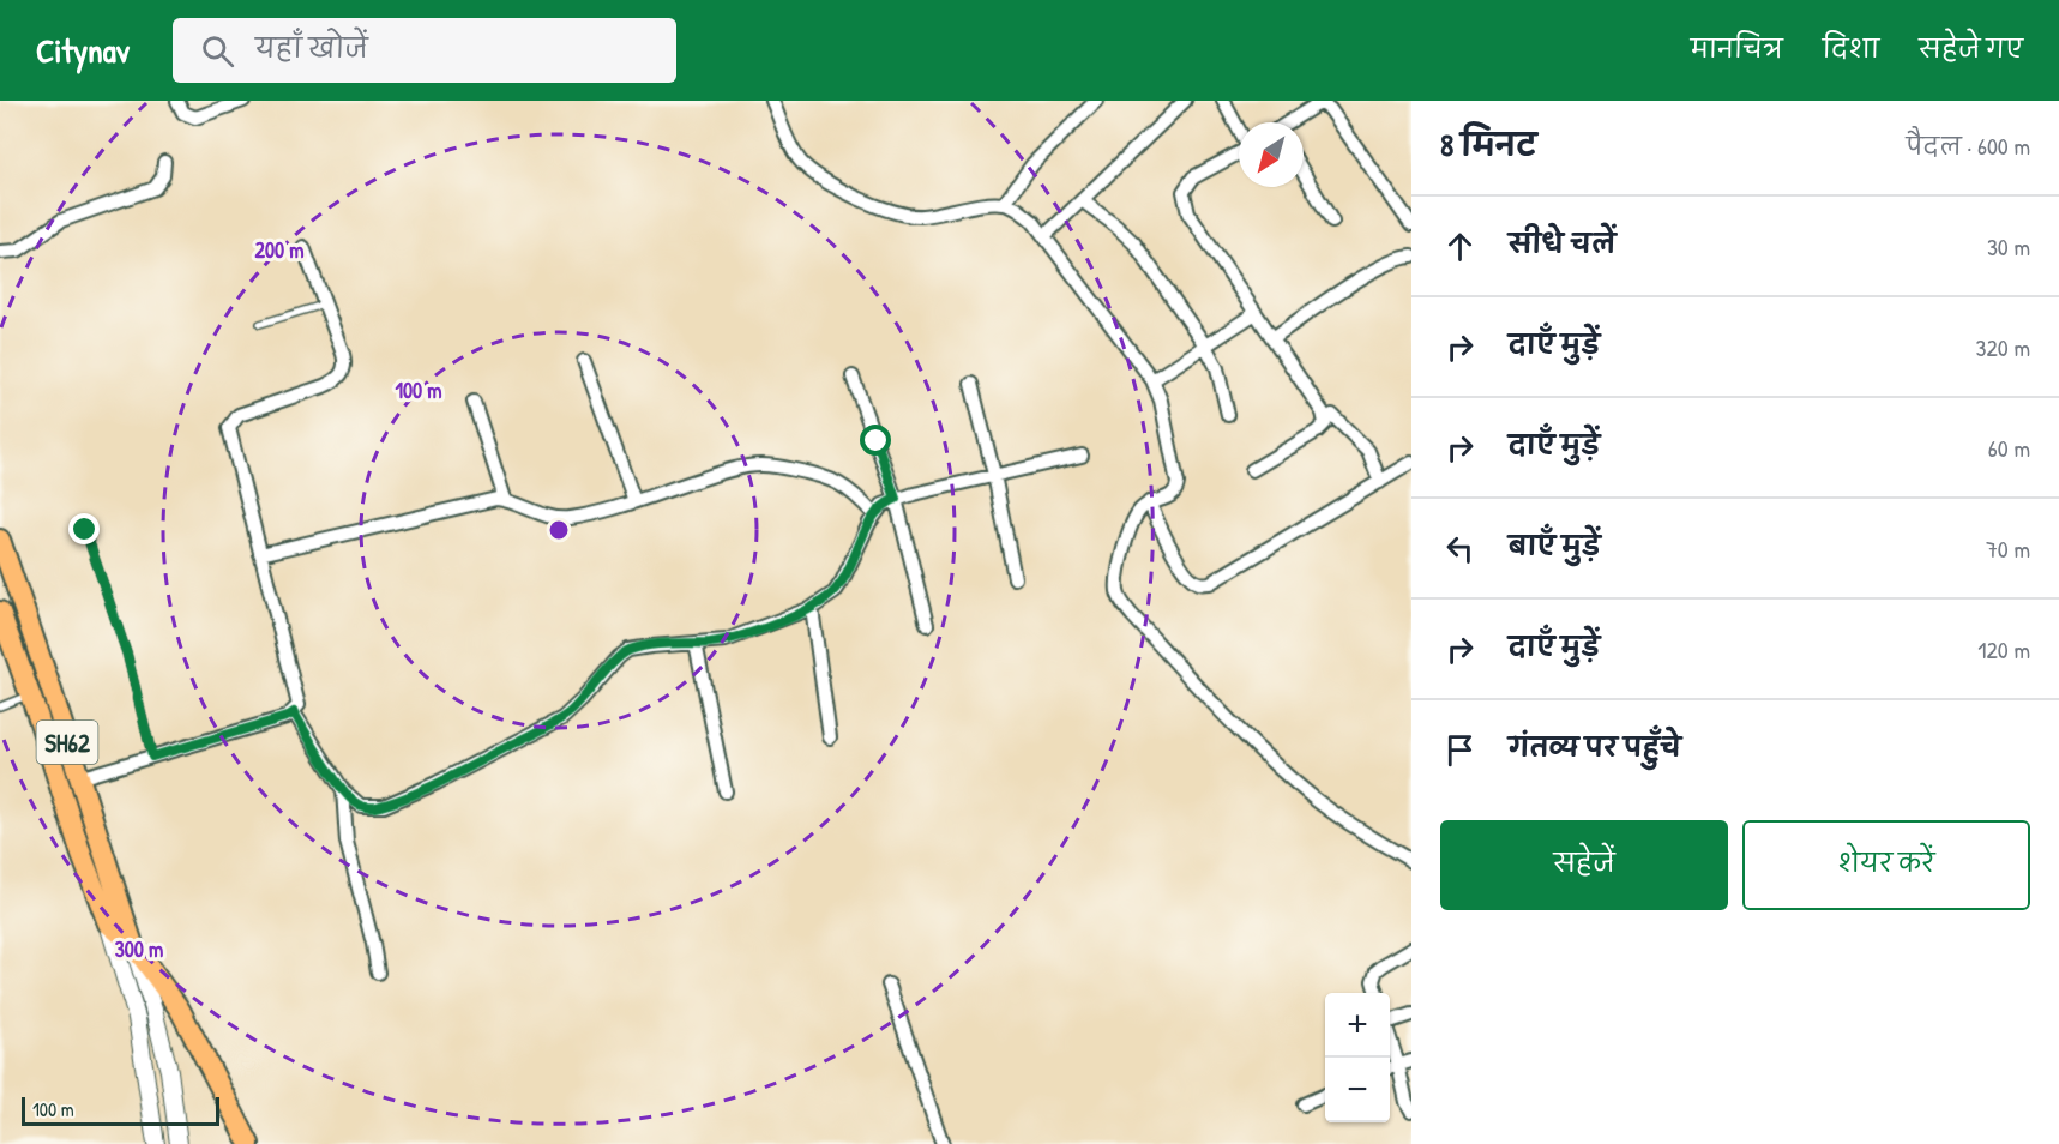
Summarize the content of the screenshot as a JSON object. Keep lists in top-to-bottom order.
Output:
{
  "streets": {
    "main road": ["SH62"]
  },
  "scale_bar": "100 m",
  "north": "bottom left",
  "page": {
    "header": "Citynav",
    "search": "यहाँ खोजें",
    "nav": ["मानचित्र", "दिशा", "सहेजे गए"],
    "heading": ["8 मिनट", "पैदल · 600 m"],
    "list": [
      ["सीधे चलें", "30 m"],
      ["दाएँ मुड़ें", "320 m"],
      ["दाएँ मुड़ें", "60 m"],
      ["बाएँ मुड़ें", "70 m"],
      ["दाएँ मुड़ें", "120 m"],
      "गंतव्य पर पहुँचे"
    ],
    "buttons": ["सहेजें", "शेयर करें"],
    "map_buttons": ["+", "−"],
    "scale": "100 m"
  },
  "rings": ["200 m", "100 m", "300 m"]
}
